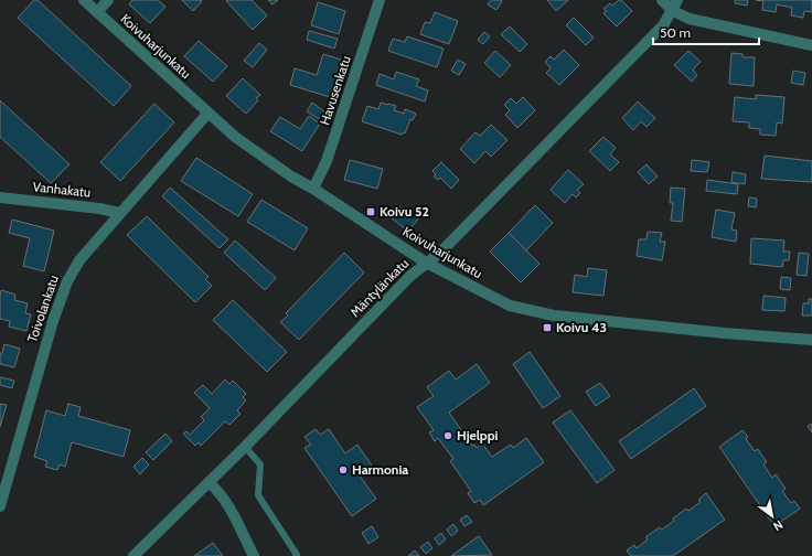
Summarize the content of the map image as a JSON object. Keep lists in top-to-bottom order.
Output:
{
  "streets": {
    "street": [
      "Koivuharjunkatu",
      "Havusenkatu",
      "Vanhakatu",
      "Mäntylänkatu",
      "Toivolankatu"
    ]
  },
  "crossings": [
    ["Koivuharjunkatu", "Havusenkatu"],
    ["Koivuharjunkatu", "Mäntylänkatu"],
    ["Koivuharjunkatu", "Toivolankatu"],
    ["Vanhakatu", "Toivolankatu"]
  ],
  "places": {
    "transit": ["Koivu 52", "Koivu 43"],
    "other": ["Hjelppi", "Harmonia"]
  },
  "scale_bar": "50 m",
  "north": "bottom right"
}
